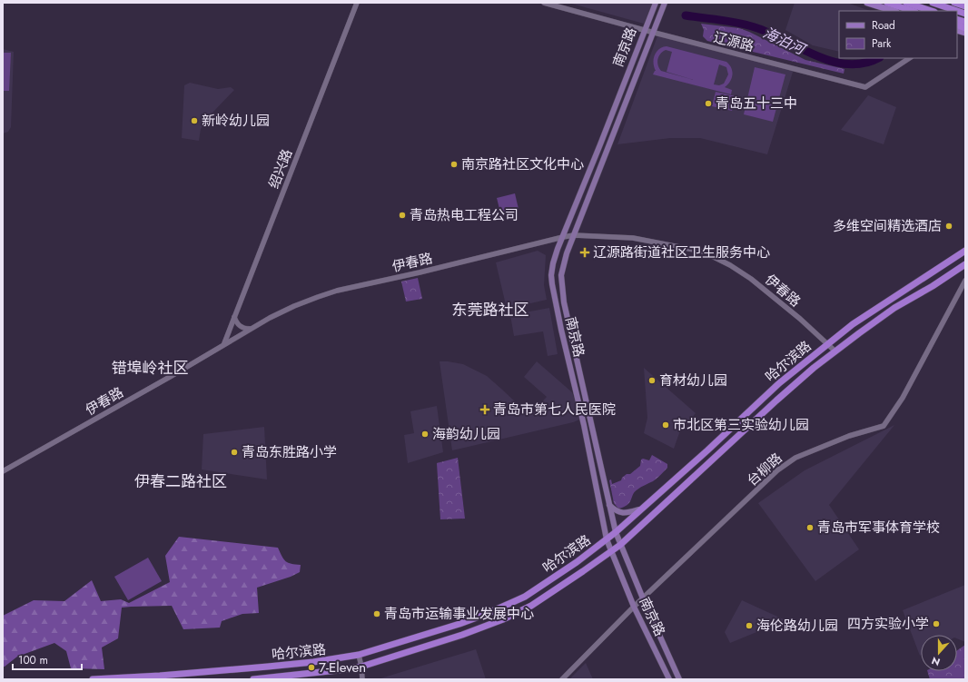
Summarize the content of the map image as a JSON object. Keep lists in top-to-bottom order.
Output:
{
  "streets": {
    "highway": ["哈尔滨路"],
    "main road": ["南京路"],
    "street": [
      "辽源路",
      "绍兴路",
      "伊春路",
      "台柳路"
    ]
  },
  "crossings": [
    ["辽源路", "南京路"],
    ["南京路", "伊春路"],
    ["南京路", "哈尔滨路"],
    ["南京路", "台柳路"],
    ["绍兴路", "伊春路"],
    ["伊春路", "哈尔滨路"]
  ],
  "districts": ["东莞路社区", "错埠岭社区", "伊春二路社区"],
  "water": ["海泊河"],
  "places": {
    "other": [
      "青岛五十三中",
      "新岭幼儿园",
      "南京路社区文化中心",
      "青岛热电工程公司",
      "多维空间精选酒店",
      "育材幼儿园",
      "市北区第三实验幼儿园",
      "海韵幼儿园",
      "青岛东胜路小学",
      "青岛市军事体育学校",
      "青岛市运输事业发展中心",
      "四方实验小学",
      "海伦路幼儿园",
      "7-Eleven"
    ],
    "health": ["辽源路街道社区卫生服务中心", "青岛市第七人民医院"]
  },
  "legend": ["Road", "Park"],
  "scale_bar": "100 m",
  "north": "bottom"
}
